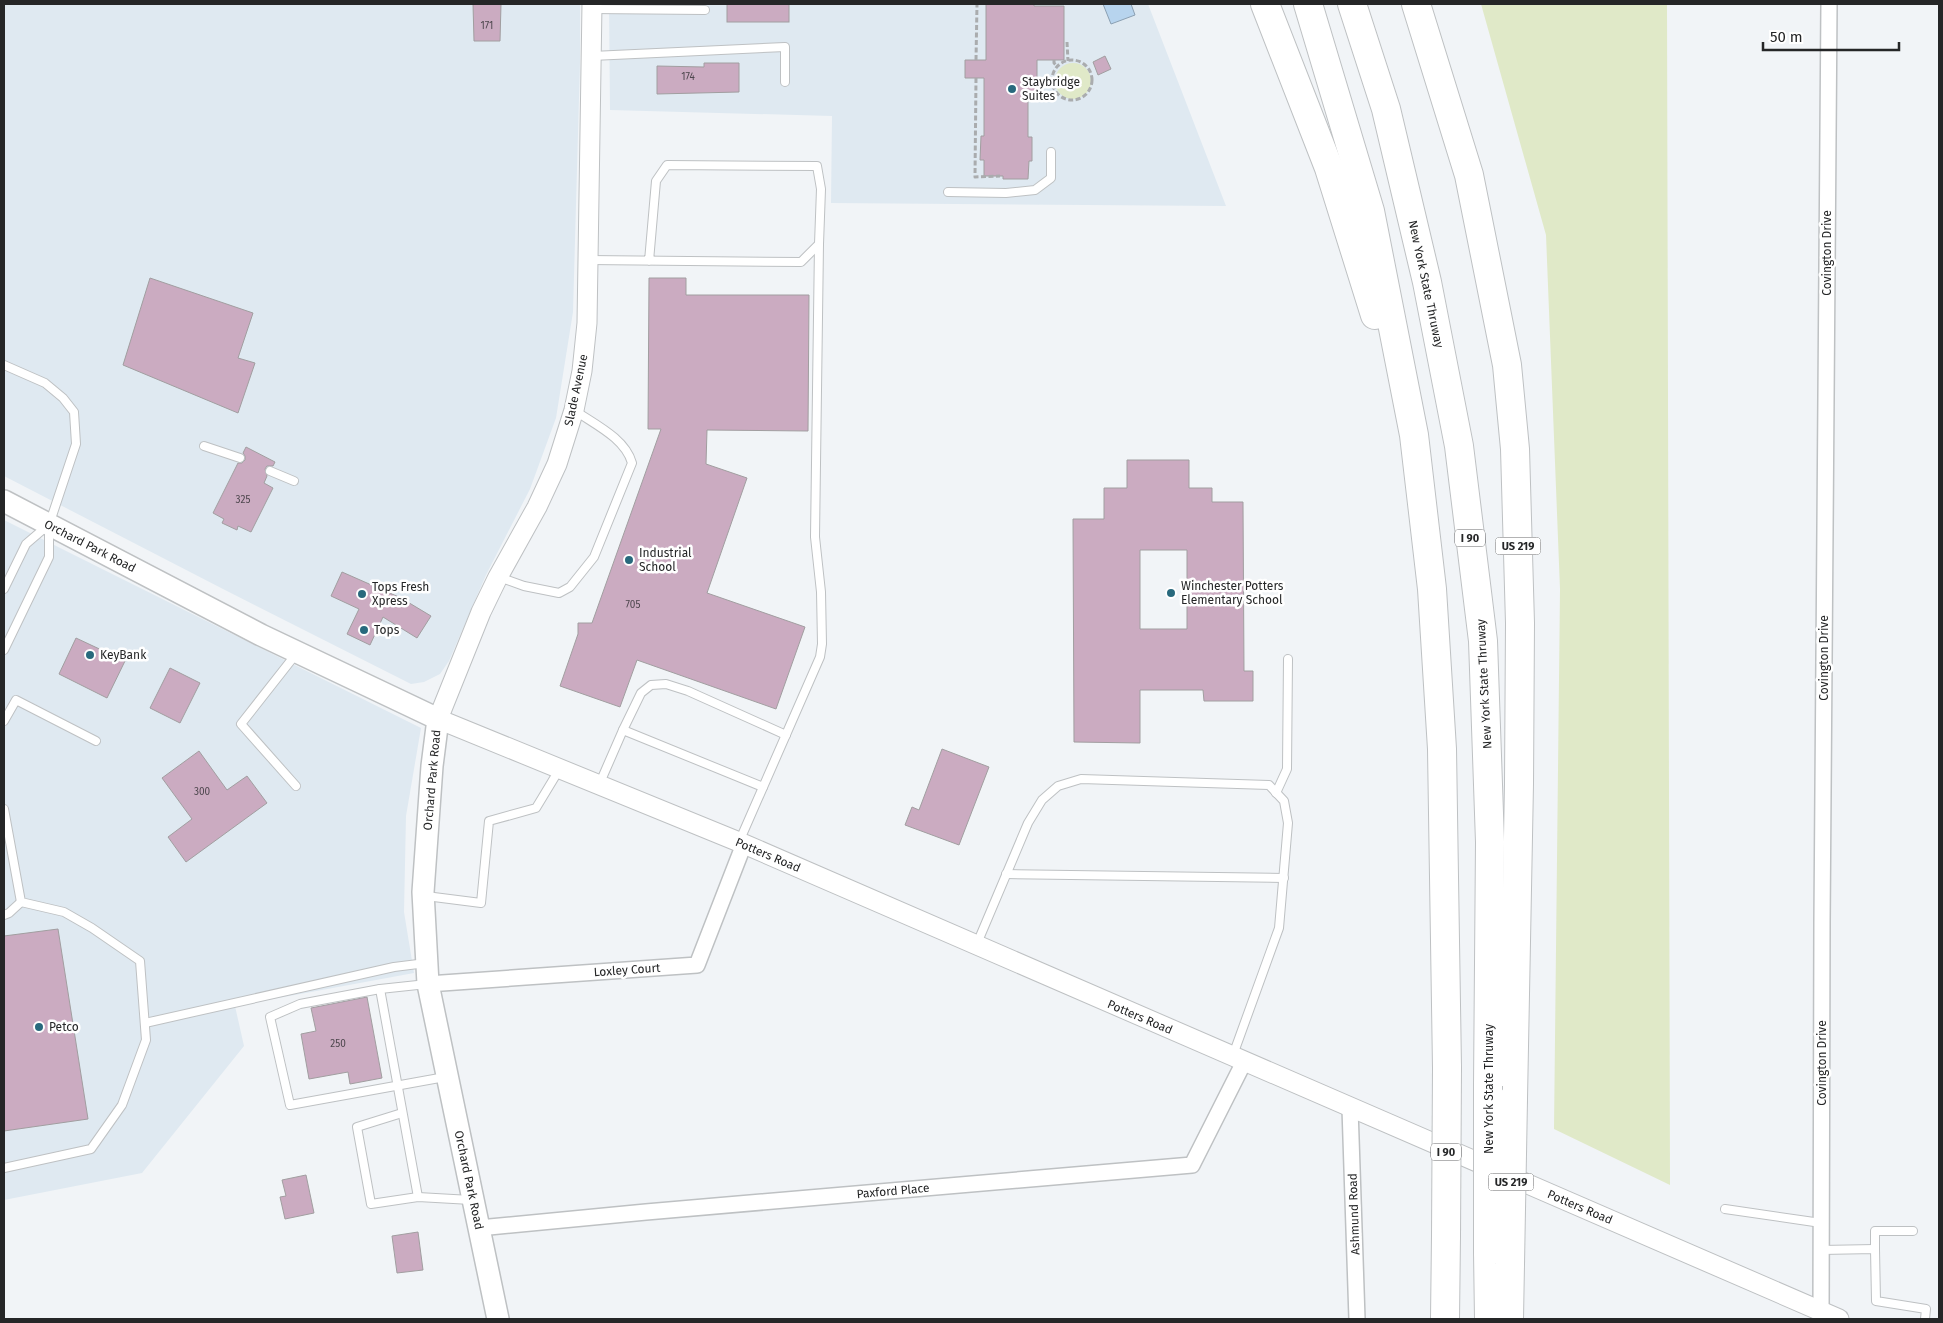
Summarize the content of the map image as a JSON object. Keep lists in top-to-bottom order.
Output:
{
  "streets": {
    "highway": ["New York State Thruway", "I 90", "US 219"],
    "main road": ["Orchard Park Road"],
    "street": [
      "Covington Drive",
      "Slade Avenue",
      "Potters Road",
      "Loxley Court",
      "Paxford Place",
      "Ashmund Road"
    ]
  },
  "crossings": [
    ["Covington Drive", "Potters Road"],
    ["New York State Thruway", "US 219"],
    ["Slade Avenue", "Orchard Park Road"],
    ["Slade Avenue", "Potters Road"],
    ["Orchard Park Road", "Potters Road"],
    ["Orchard Park Road", "Loxley Court"],
    ["Orchard Park Road", "Paxford Place"],
    ["Potters Road", "Loxley Court"],
    ["Potters Road", "Paxford Place"],
    ["Potters Road", "Ashmund Road"]
  ],
  "places": [
    "Staybridge Suites",
    "Industrial School",
    "Winchester Potters Elementary School",
    "Tops Fresh Xpress",
    "Tops",
    "KeyBank",
    "Petco"
  ],
  "house_numbers": [
    "171",
    "174",
    "325",
    "705",
    "300",
    "250"
  ],
  "scale_bar": "50 m"
}
